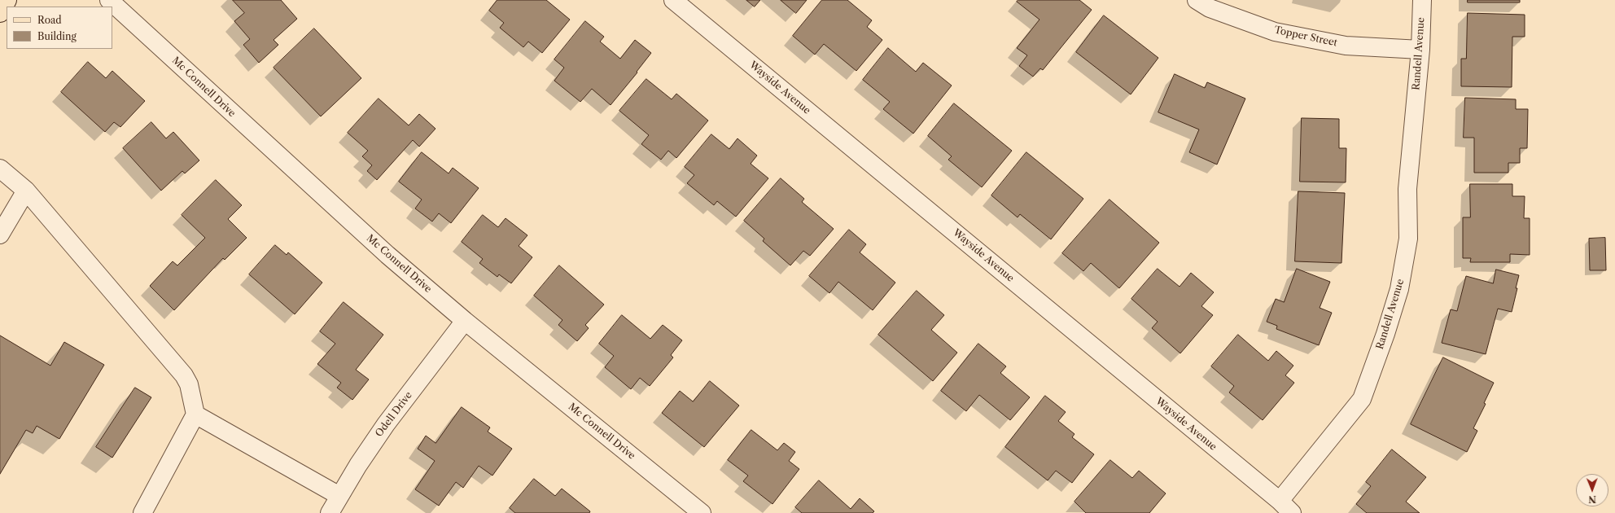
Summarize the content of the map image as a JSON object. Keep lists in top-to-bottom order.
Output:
{
  "streets": {
    "street": [
      "Topper Street",
      "Randell Avenue",
      "Mc Connell Drive",
      "Wayside Avenue",
      "Odell Drive"
    ]
  },
  "crossings": [
    ["Topper Street", "Randell Avenue"],
    ["Randell Avenue", "Wayside Avenue"],
    ["Mc Connell Drive", "Odell Drive"]
  ],
  "legend": ["Road", "Building"],
  "north": "bottom"
}
